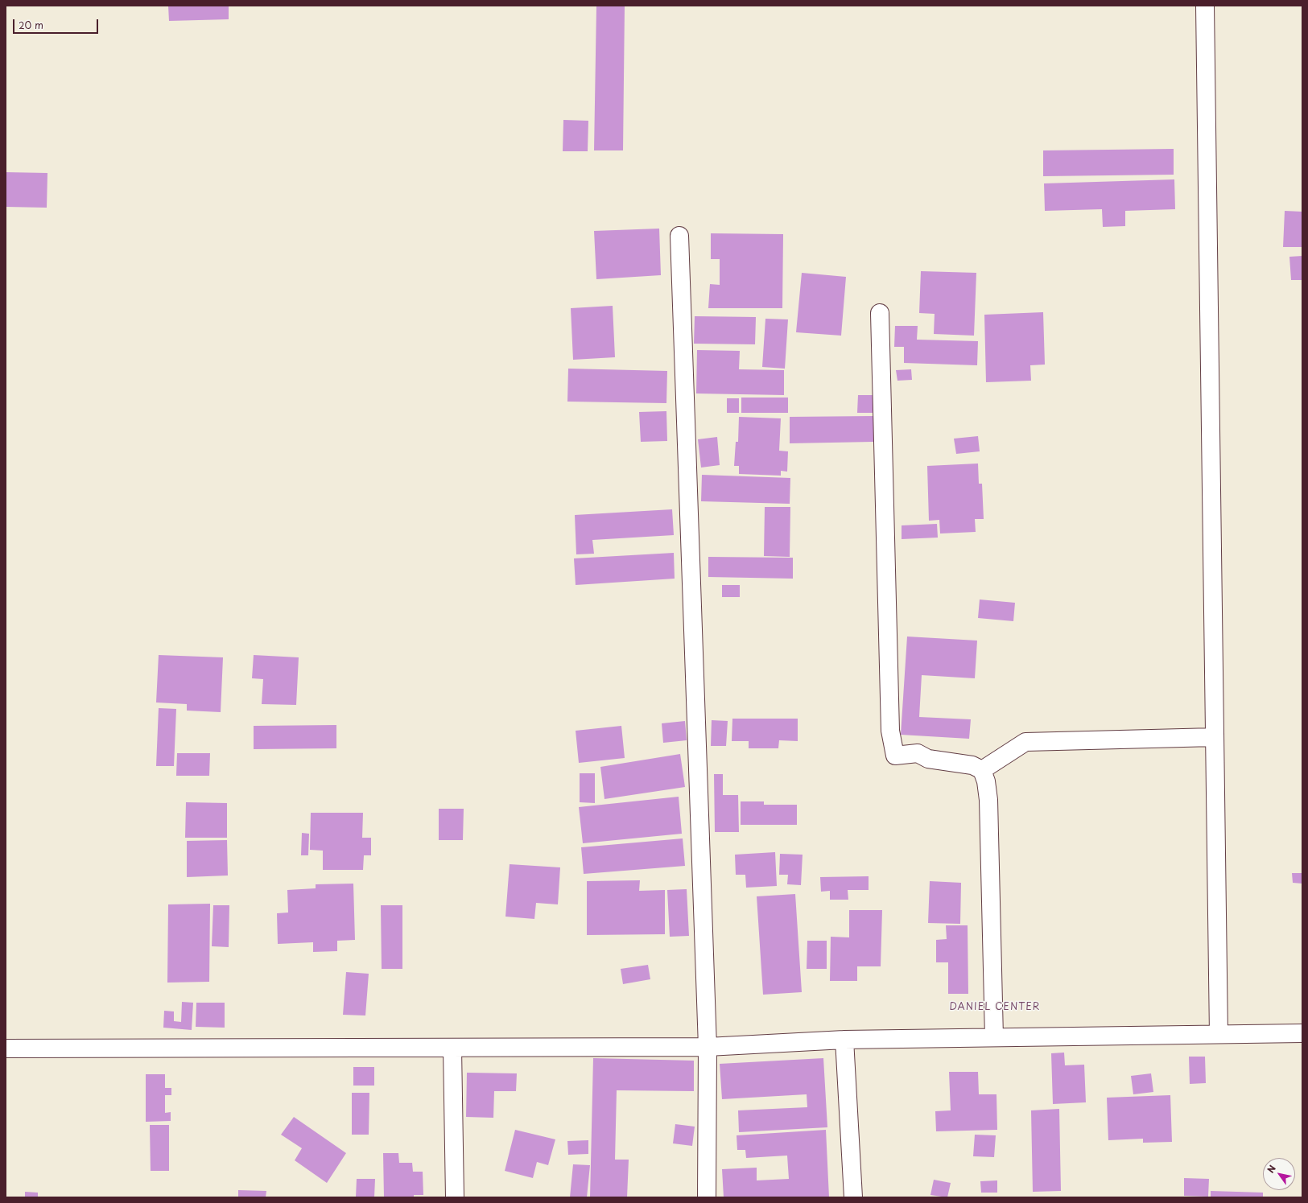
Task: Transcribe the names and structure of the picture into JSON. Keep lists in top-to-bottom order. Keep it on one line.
{"districts":["DANIEL CENTER"],"scale_bar":"20 m","north":"top left"}
